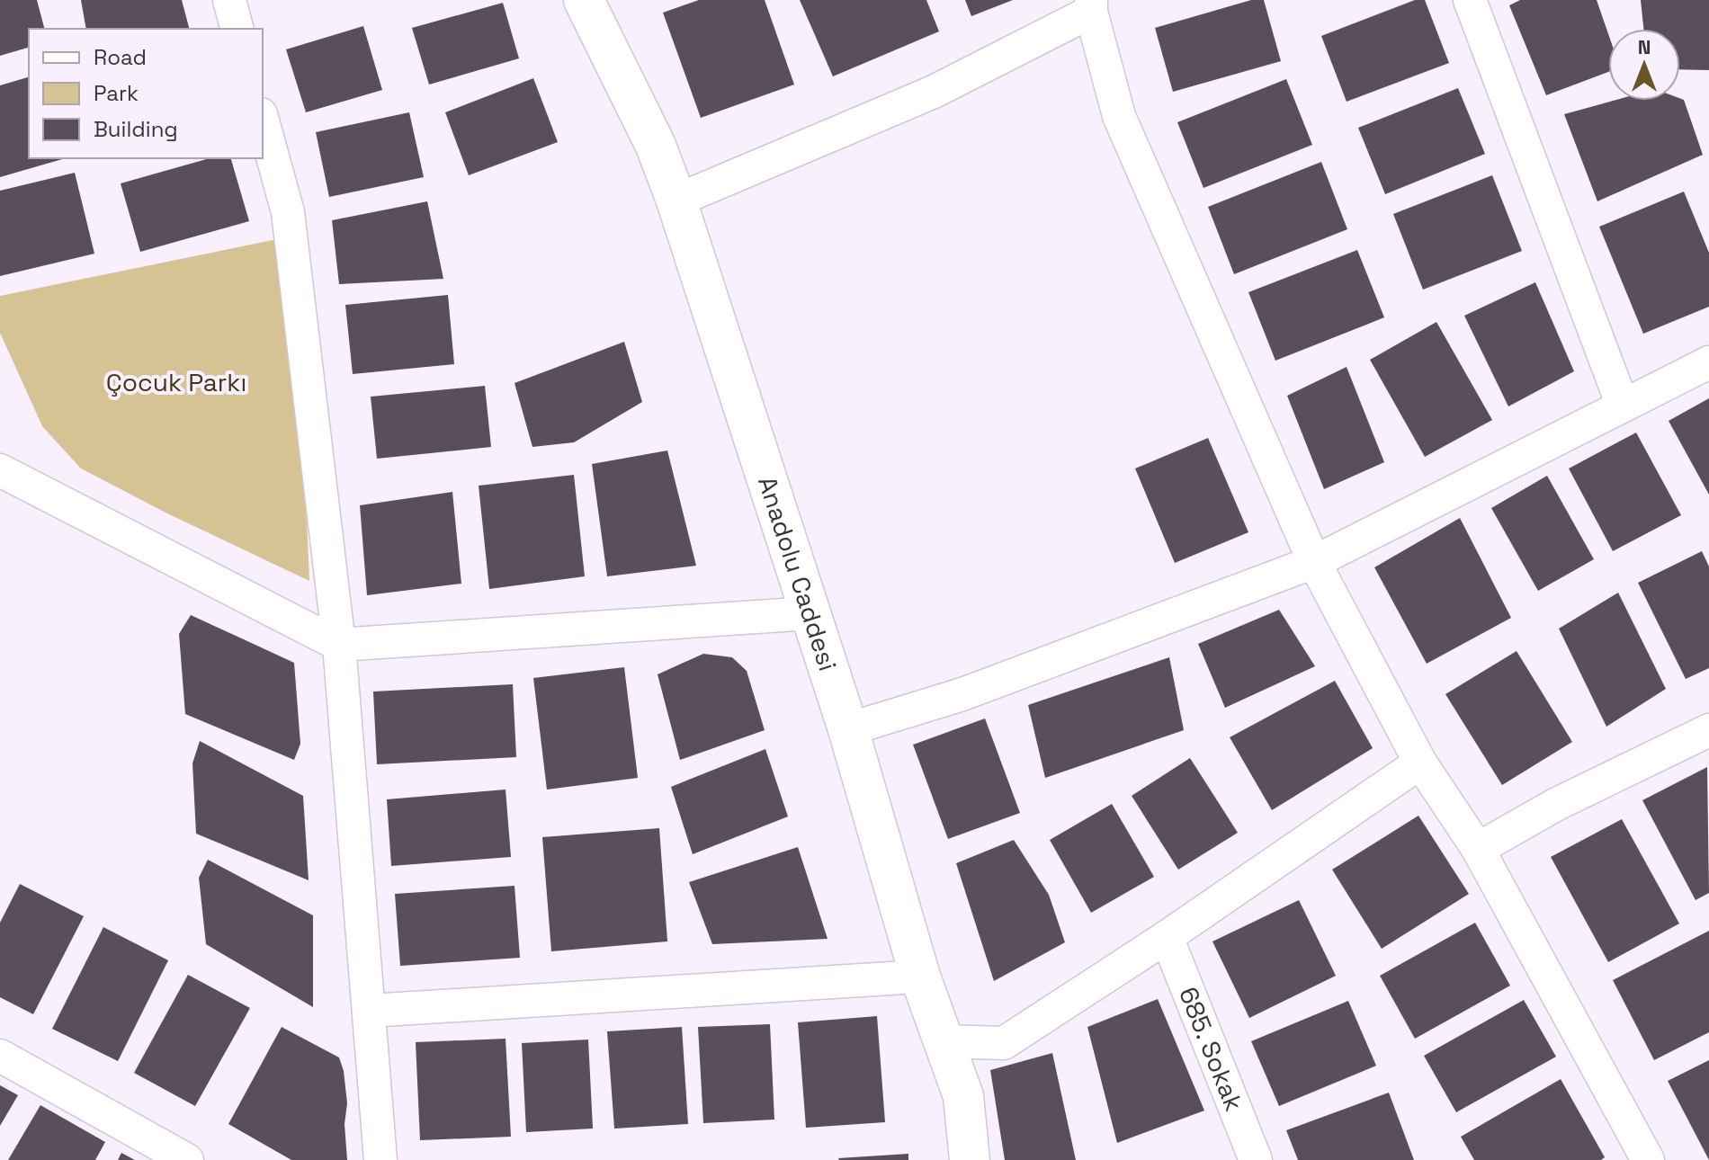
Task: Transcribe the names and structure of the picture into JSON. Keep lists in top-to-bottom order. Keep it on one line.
{"streets":{"street":["Anadolu Caddesi","685. Sokak"]},"parks":["Çocuk Parkı"],"legend":["Road","Park","Building"],"north":"top"}
